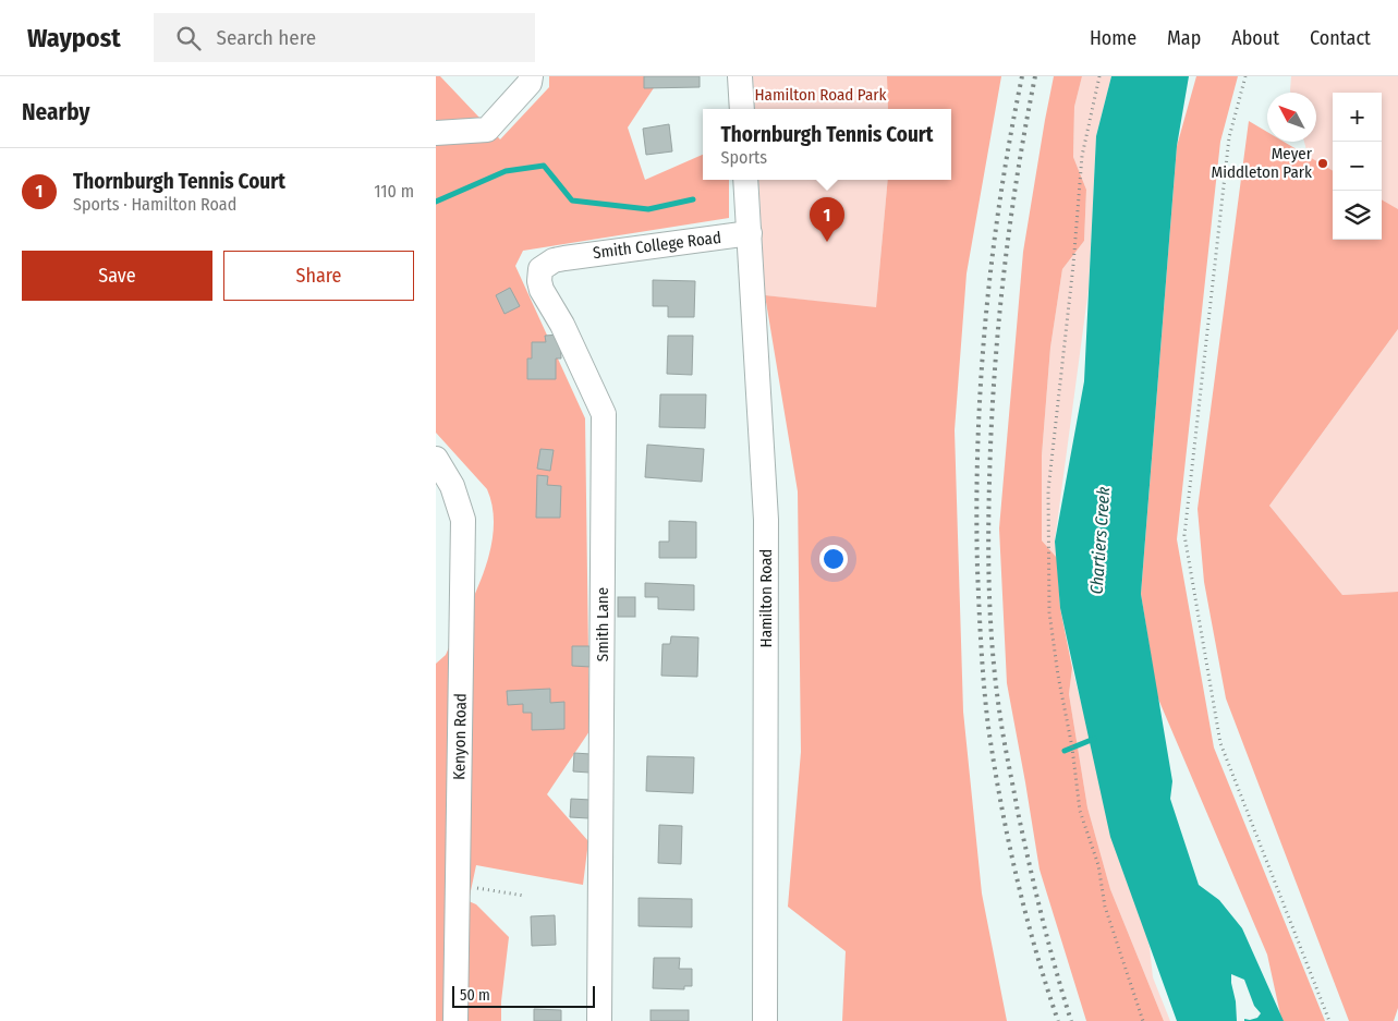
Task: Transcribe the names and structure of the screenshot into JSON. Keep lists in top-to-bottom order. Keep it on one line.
{"streets":{"street":["Smith College Road","Hamilton Road","Smith Lane","Kenyon Road"]},"crossings":[["Smith College Road","Hamilton Road"],["Smith College Road","Smith Lane"]],"water":["Chartiers Creek"],"parks":["Hamilton Road Park"],"places":["Meyer Middleton Park"],"scale_bar":"50 m","north":"top left","page":{"header":"Waypost","search":"Search here","nav":["Home","Map","About","Contact"],"heading":"Nearby","map_buttons":["+","−"],"popup":["Thornburgh Tennis Court","Sports"],"list":[{"mark":"1","name":"Thornburgh Tennis Court","note":"Sports · Hamilton Road","value":"110 m"}],"pins":"1","buttons":["Save","Share"],"scale":"50 m"}}
